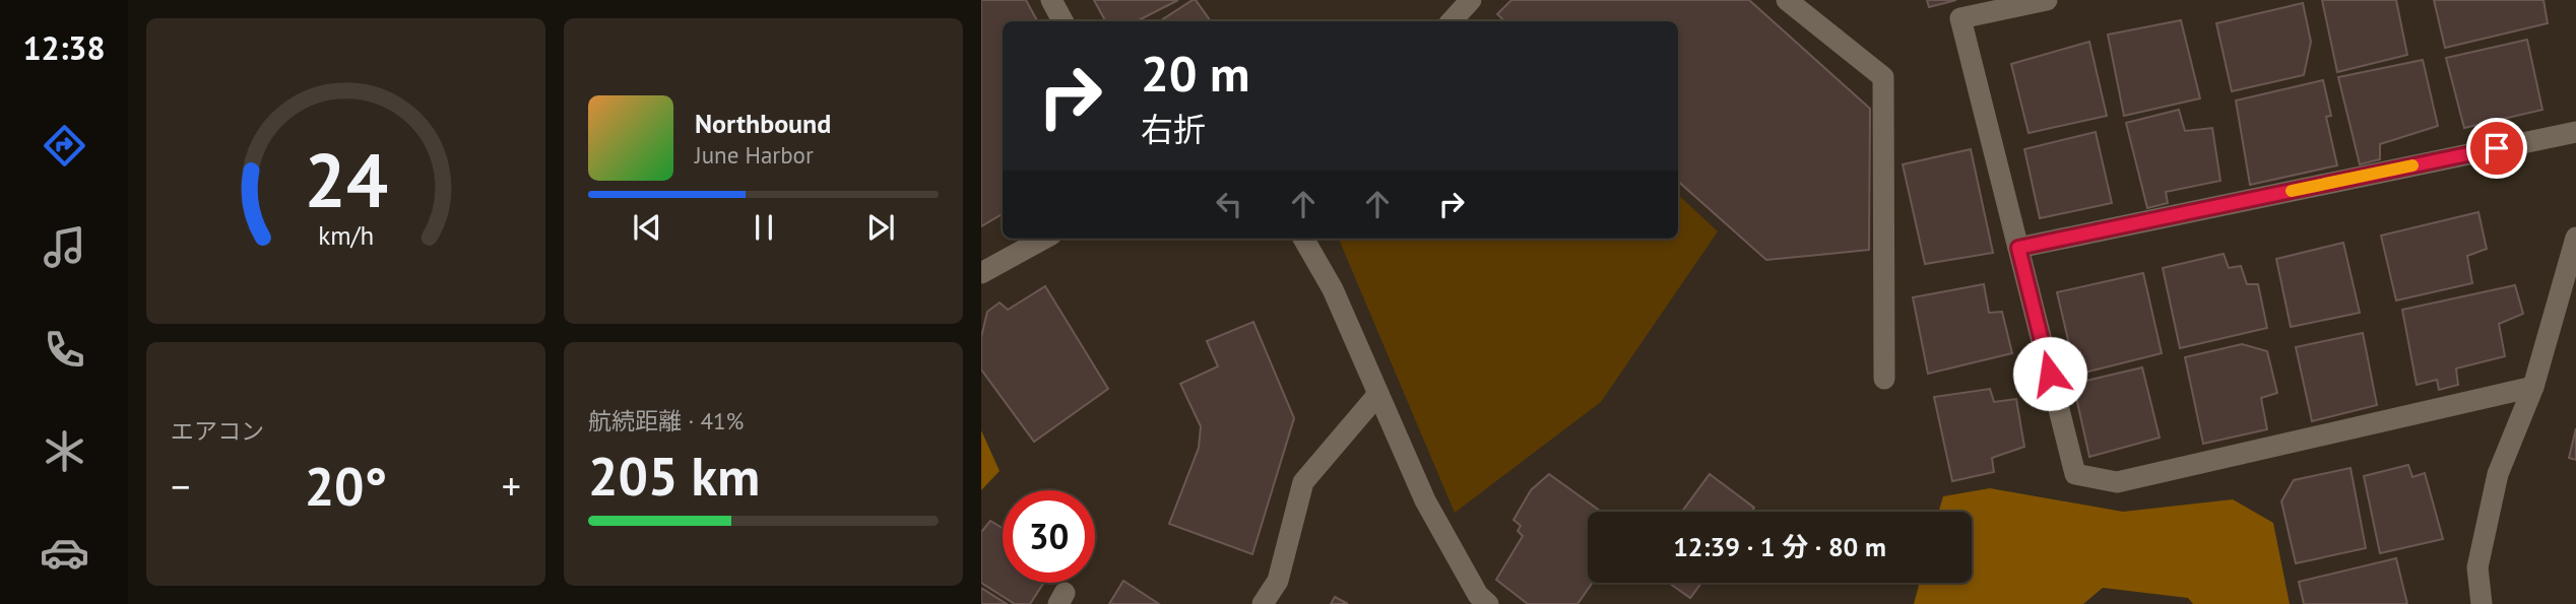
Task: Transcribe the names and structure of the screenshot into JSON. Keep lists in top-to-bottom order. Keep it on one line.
{"page":{"tabs":"12:38","turn":["20 m","右折"],"song":["Northbound","June Harbor"],"tile":["エアコン",["航続距離 · 41%","205 km"]],"heat":["−","20°","+"],"limit":"30","trip":"12:39 · 1 分 · 80 m","gauge":["24","km/h"]}}
